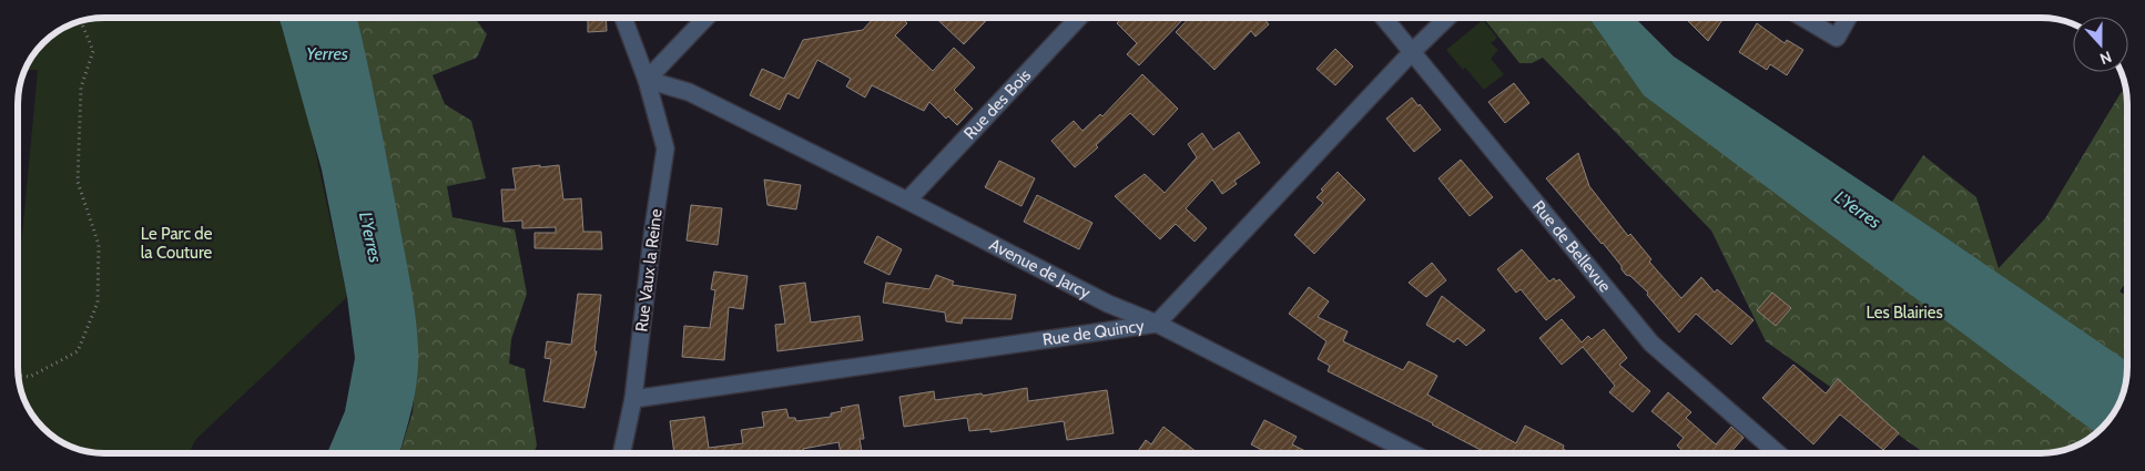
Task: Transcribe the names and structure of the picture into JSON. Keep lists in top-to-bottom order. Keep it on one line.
{"streets":{"street":["Rue des Bois","Rue de Bellevue","Avenue de Jarcy","Rue Vaux la Reine","Rue de Quincy"]},"crossings":[["Rue des Bois","Avenue de Jarcy"],["Rue de Bellevue","Rue de Quincy"],["Avenue de Jarcy","Rue Vaux la Reine"],["Avenue de Jarcy","Rue de Quincy"],["Rue Vaux la Reine","Rue de Quincy"]],"water":["Yerres","L'Yerres"],"parks":["Le Parc de la Couture","Les Blairies"],"north":"bottom"}
